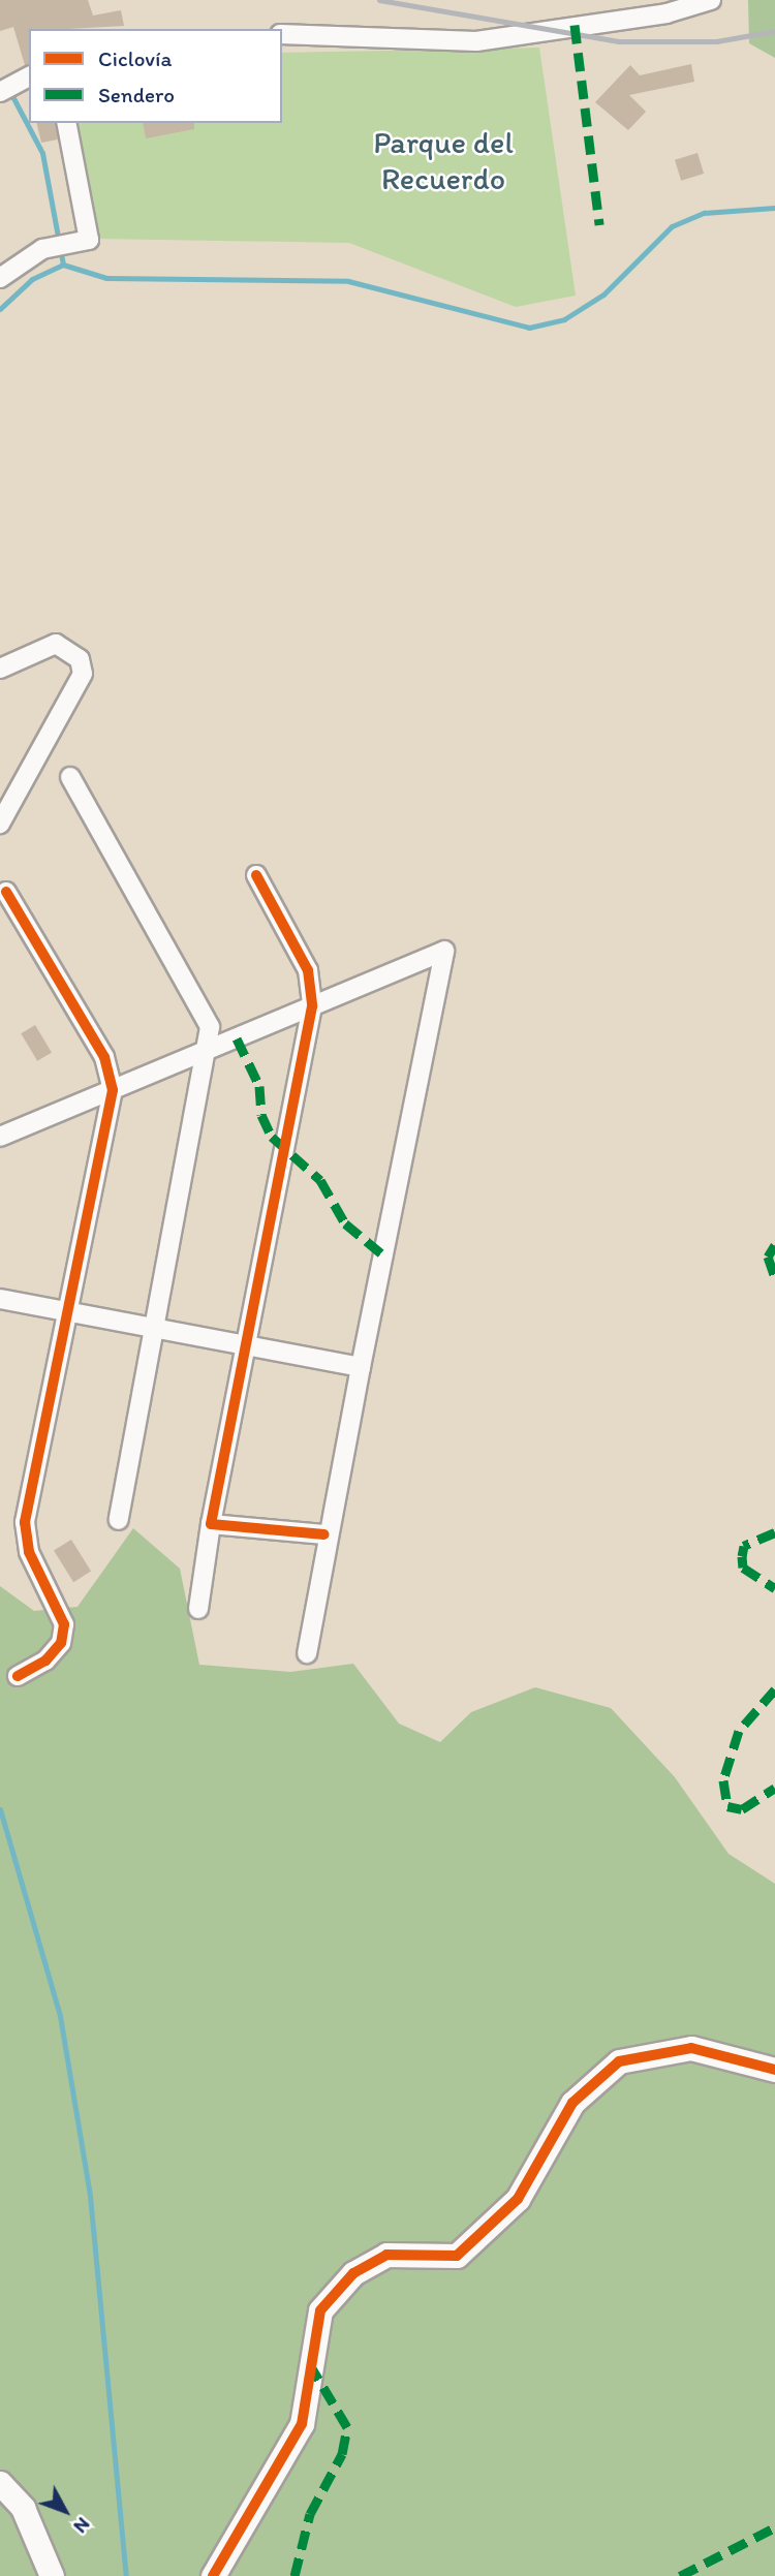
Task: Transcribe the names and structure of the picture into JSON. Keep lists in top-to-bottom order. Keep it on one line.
{"parks":["Parque del Recuerdo"],"legend":["Ciclovía","Sendero"],"north":"bottom right"}
